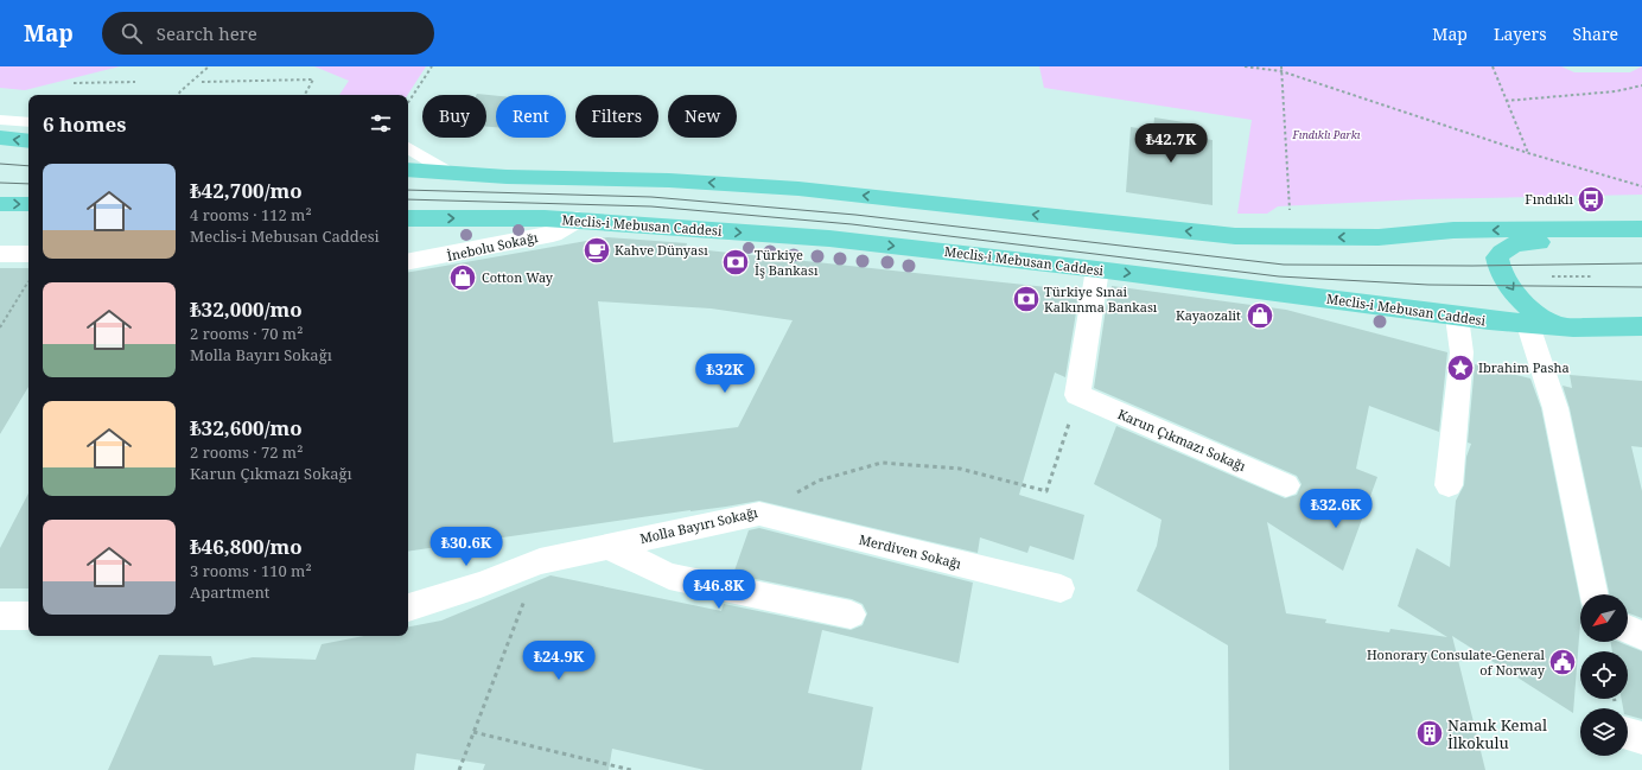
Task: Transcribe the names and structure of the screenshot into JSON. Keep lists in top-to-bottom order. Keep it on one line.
{"streets":{"main road":["Meclis-i Mebusan Caddesi"],"street":["İnebolu Sokağı","Karun Çıkmazı Sokağı","Molla Bayırı Sokağı","Merdiven Sokağı"]},"crossings":[["Meclis-i Mebusan Caddesi","İnebolu Sokağı"],["Karun Çıkmazı Sokağı","Molla Bayırı Sokağı"],["Molla Bayırı Sokağı","Merdiven Sokağı"]],"parks":["Fındıklı Parkı"],"places":{"bus stop":["Fındıklı"],"cafe":["Kahve Dünyası"],"bank":["Türkiye İş Bankası","Türkiye Sınai Kalkınma Bankası"],"shop":["Cotton Way","Kayaozalit"],"place":["Ibrahim Pasha"],"public building":["Honorary Consulate-General of Norway"],"building":["Namık Kemal İlkokulu"]},"north":"bottom left","page":{"header":"Map","search":"Search here","nav":["Map","Layers","Share"],"chip":["Buy","Rent","Filters","New"],"heading":"6 homes","price":["₺42.7K","₺32K","₺32.6K","₺30.6K","₺46.8K","₺24.9K"],"list":[{"name":"₺42,700/mo","note":"4 rooms · 112 m² · Meclis-i Mebusan Caddesi"},{"name":"₺32,000/mo","note":"2 rooms · 70 m² · Molla Bayırı Sokağı"},{"name":"₺32,600/mo","note":"2 rooms · 72 m² · Karun Çıkmazı Sokağı"},{"name":"₺46,800/mo","note":"3 rooms · 110 m² · Apartment"}]}}
